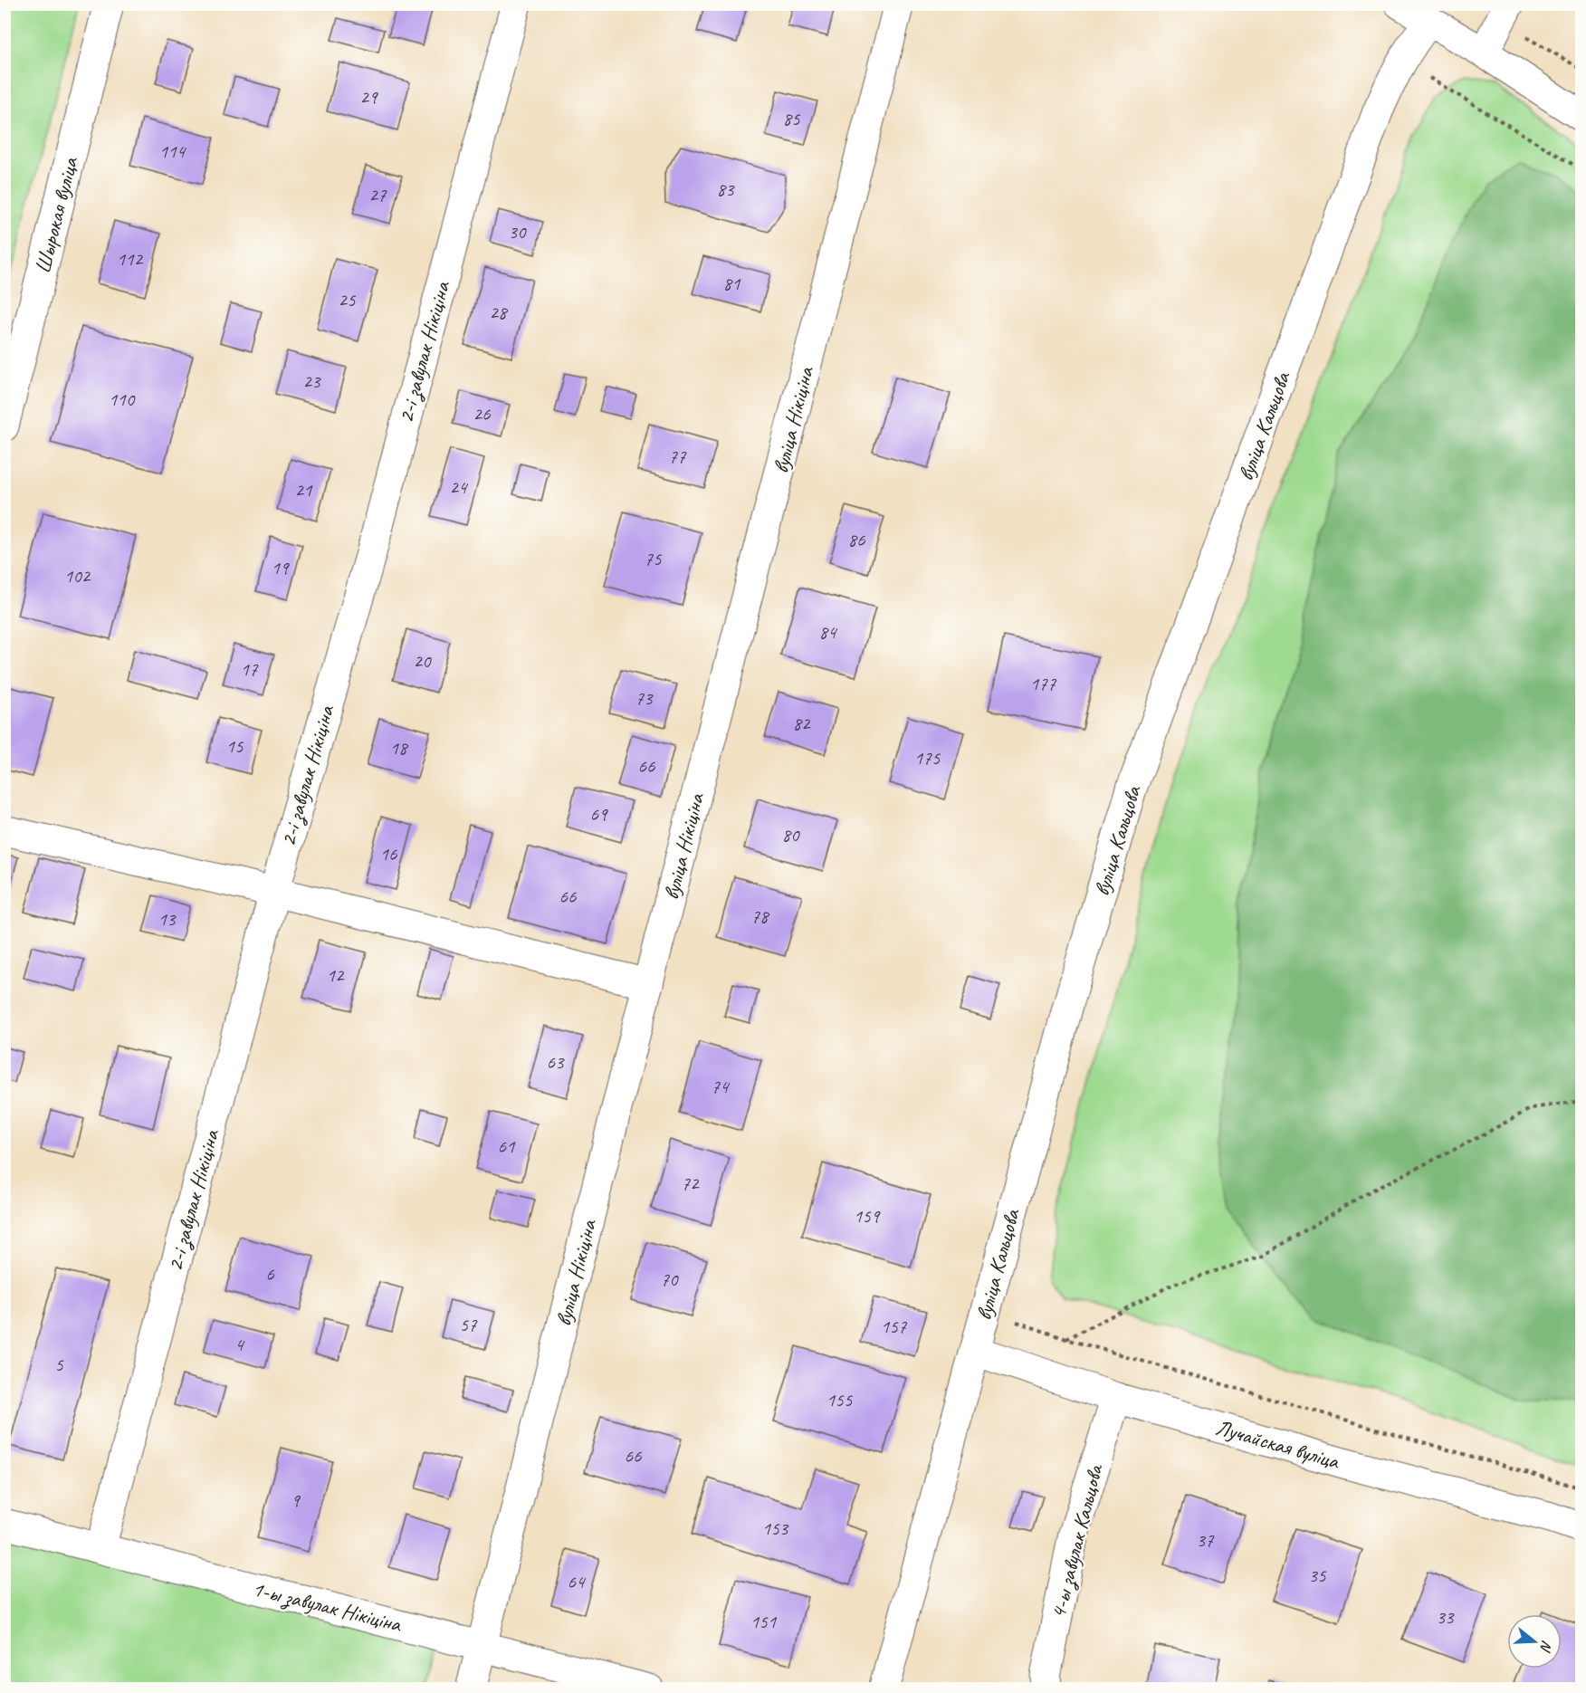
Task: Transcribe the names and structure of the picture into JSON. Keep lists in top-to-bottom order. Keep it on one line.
{"streets":{"street":["Шырокая вуліца","2-і завулак Нікіціна","вуліца Нікіціна","вуліца Кальцова","Лучайская вуліца","4-ы завулак Кальцова","1-ы завулак Нікіціна"]},"crossings":[["2-і завулак Нікіціна","1-ы завулак Нікіціна"],["вуліца Нікіціна","1-ы завулак Нікіціна"],["вуліца Кальцова","Лучайская вуліца"],["Лучайская вуліца","4-ы завулак Кальцова"]],"house_numbers":["29","85","114","83","27","30","112","81","25","28","23","110","26","77","24","21","86","75","19","102","84","20","17","177","73","82","15","18","175","66","69","80","16","66","78","13","12","63","74","61","72","159","6","70","57","157","4","5","155","66","9","153","37","35","64","33","151"],"north":"right"}
